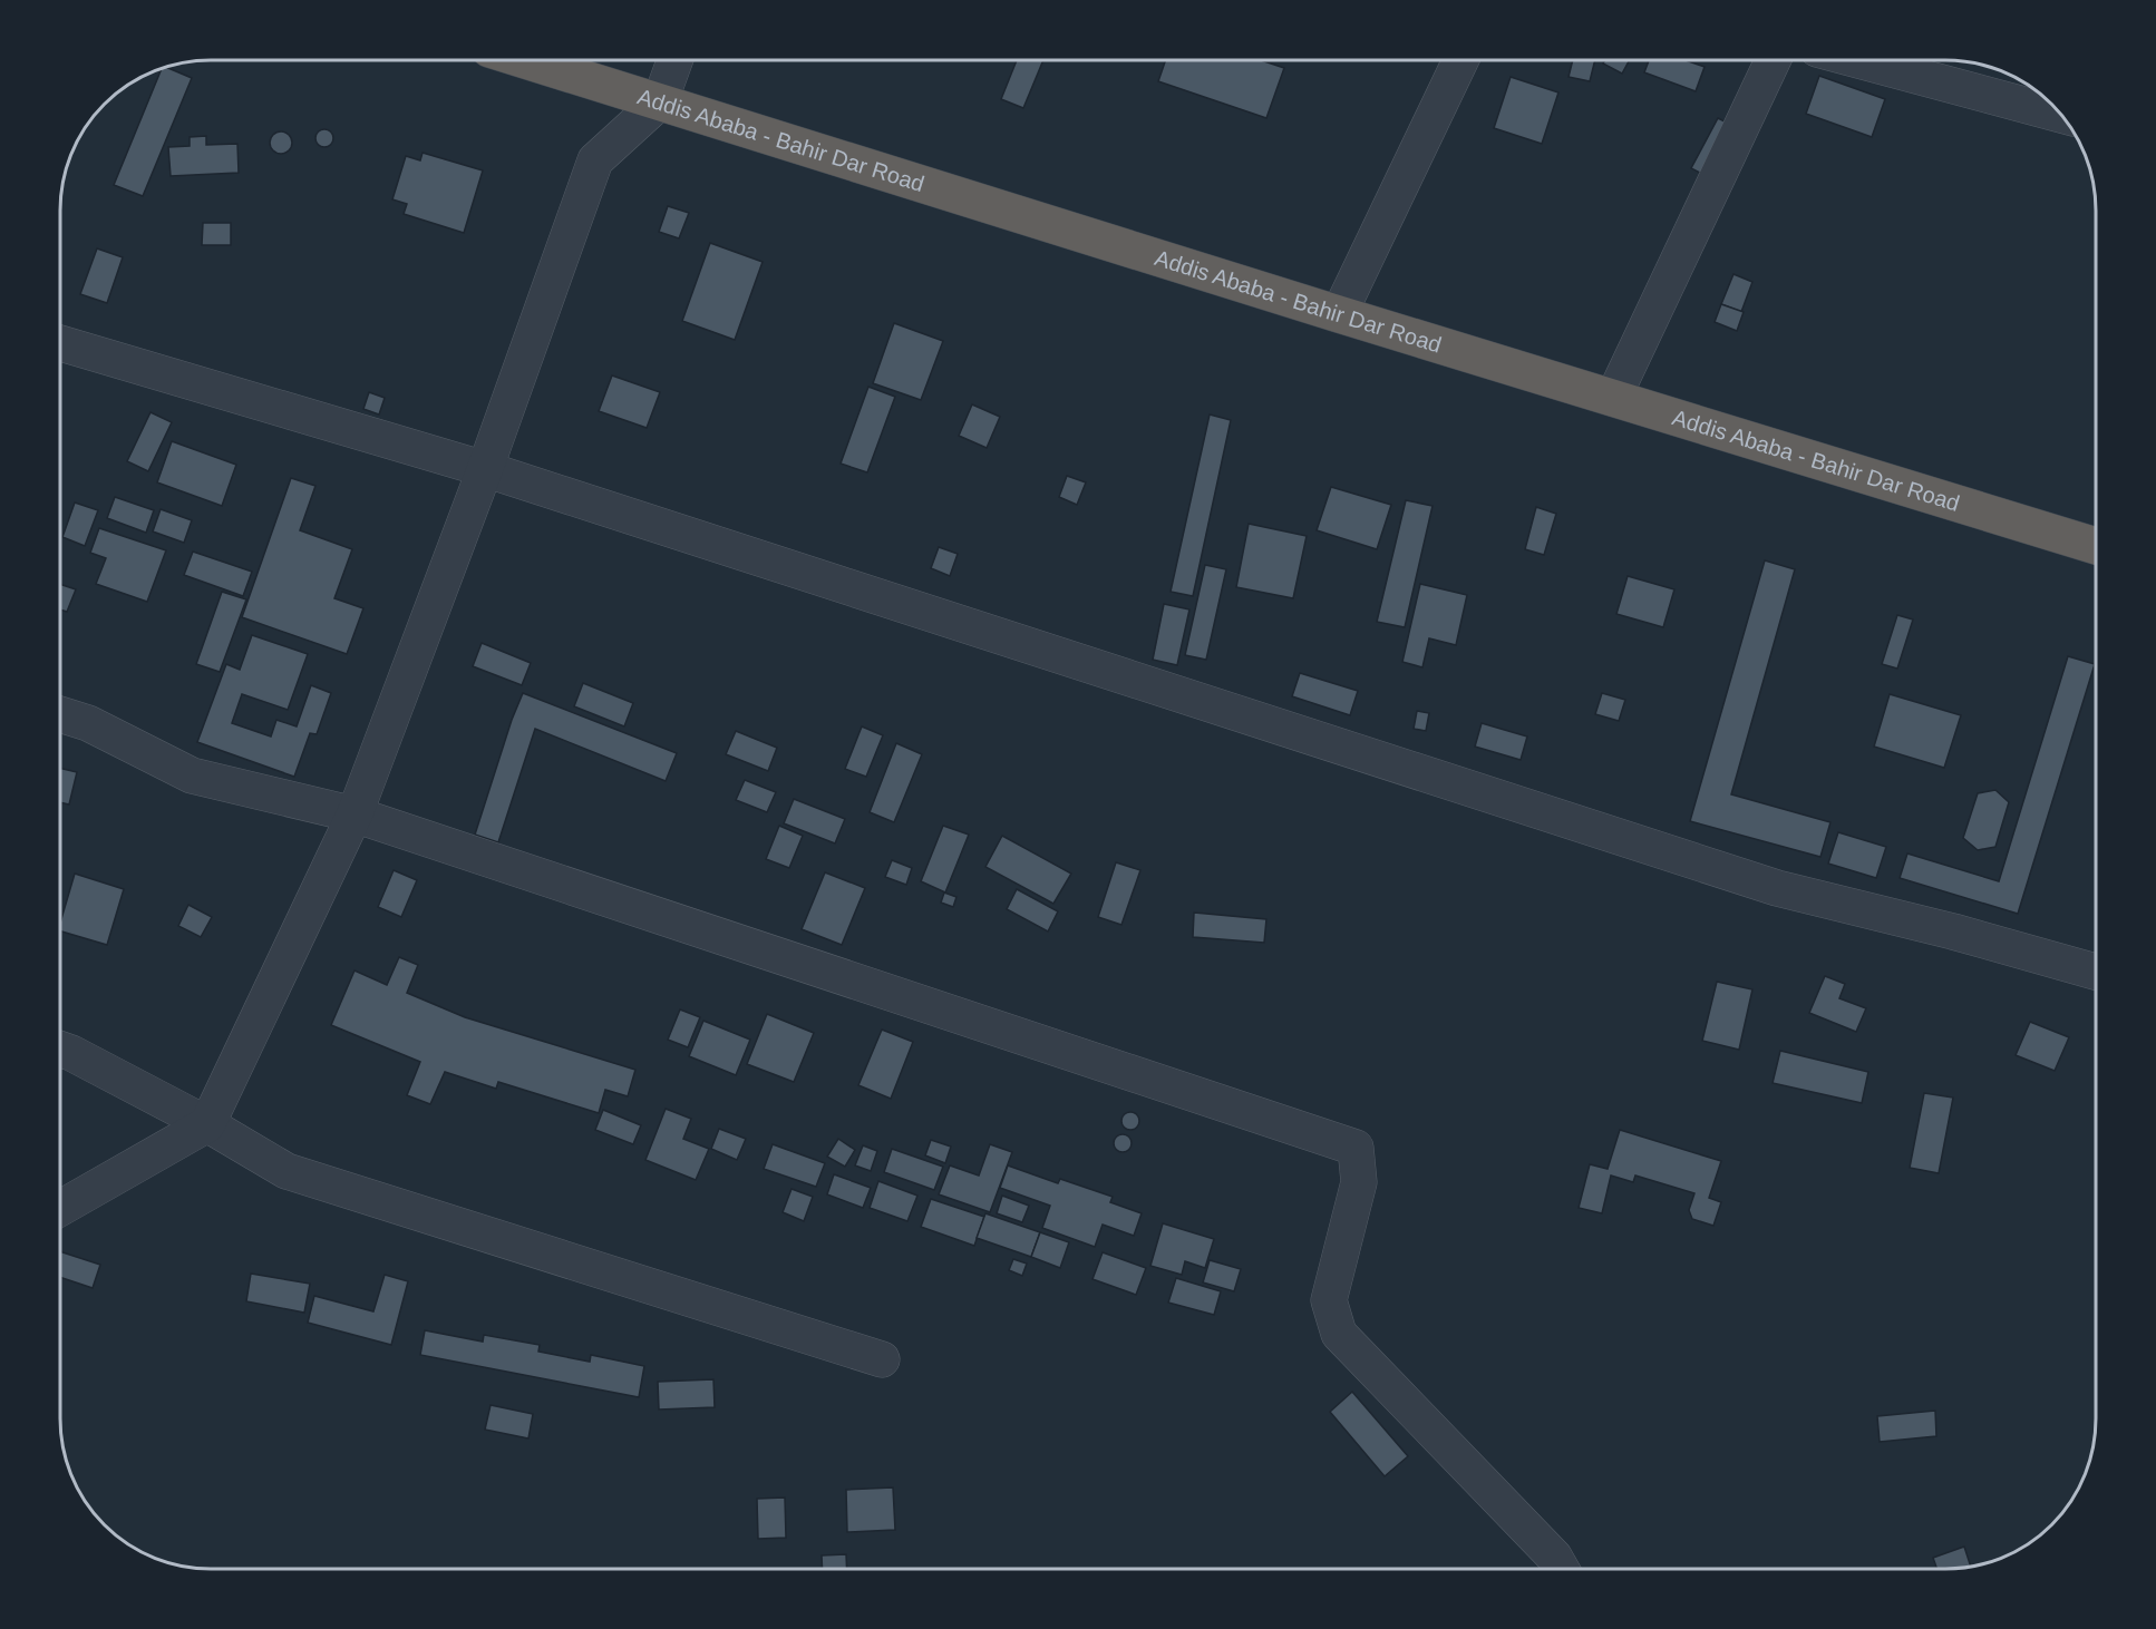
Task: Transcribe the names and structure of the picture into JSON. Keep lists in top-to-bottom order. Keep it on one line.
{"streets":{"highway":["Addis Ababa - Bahir Dar Road"]}}
